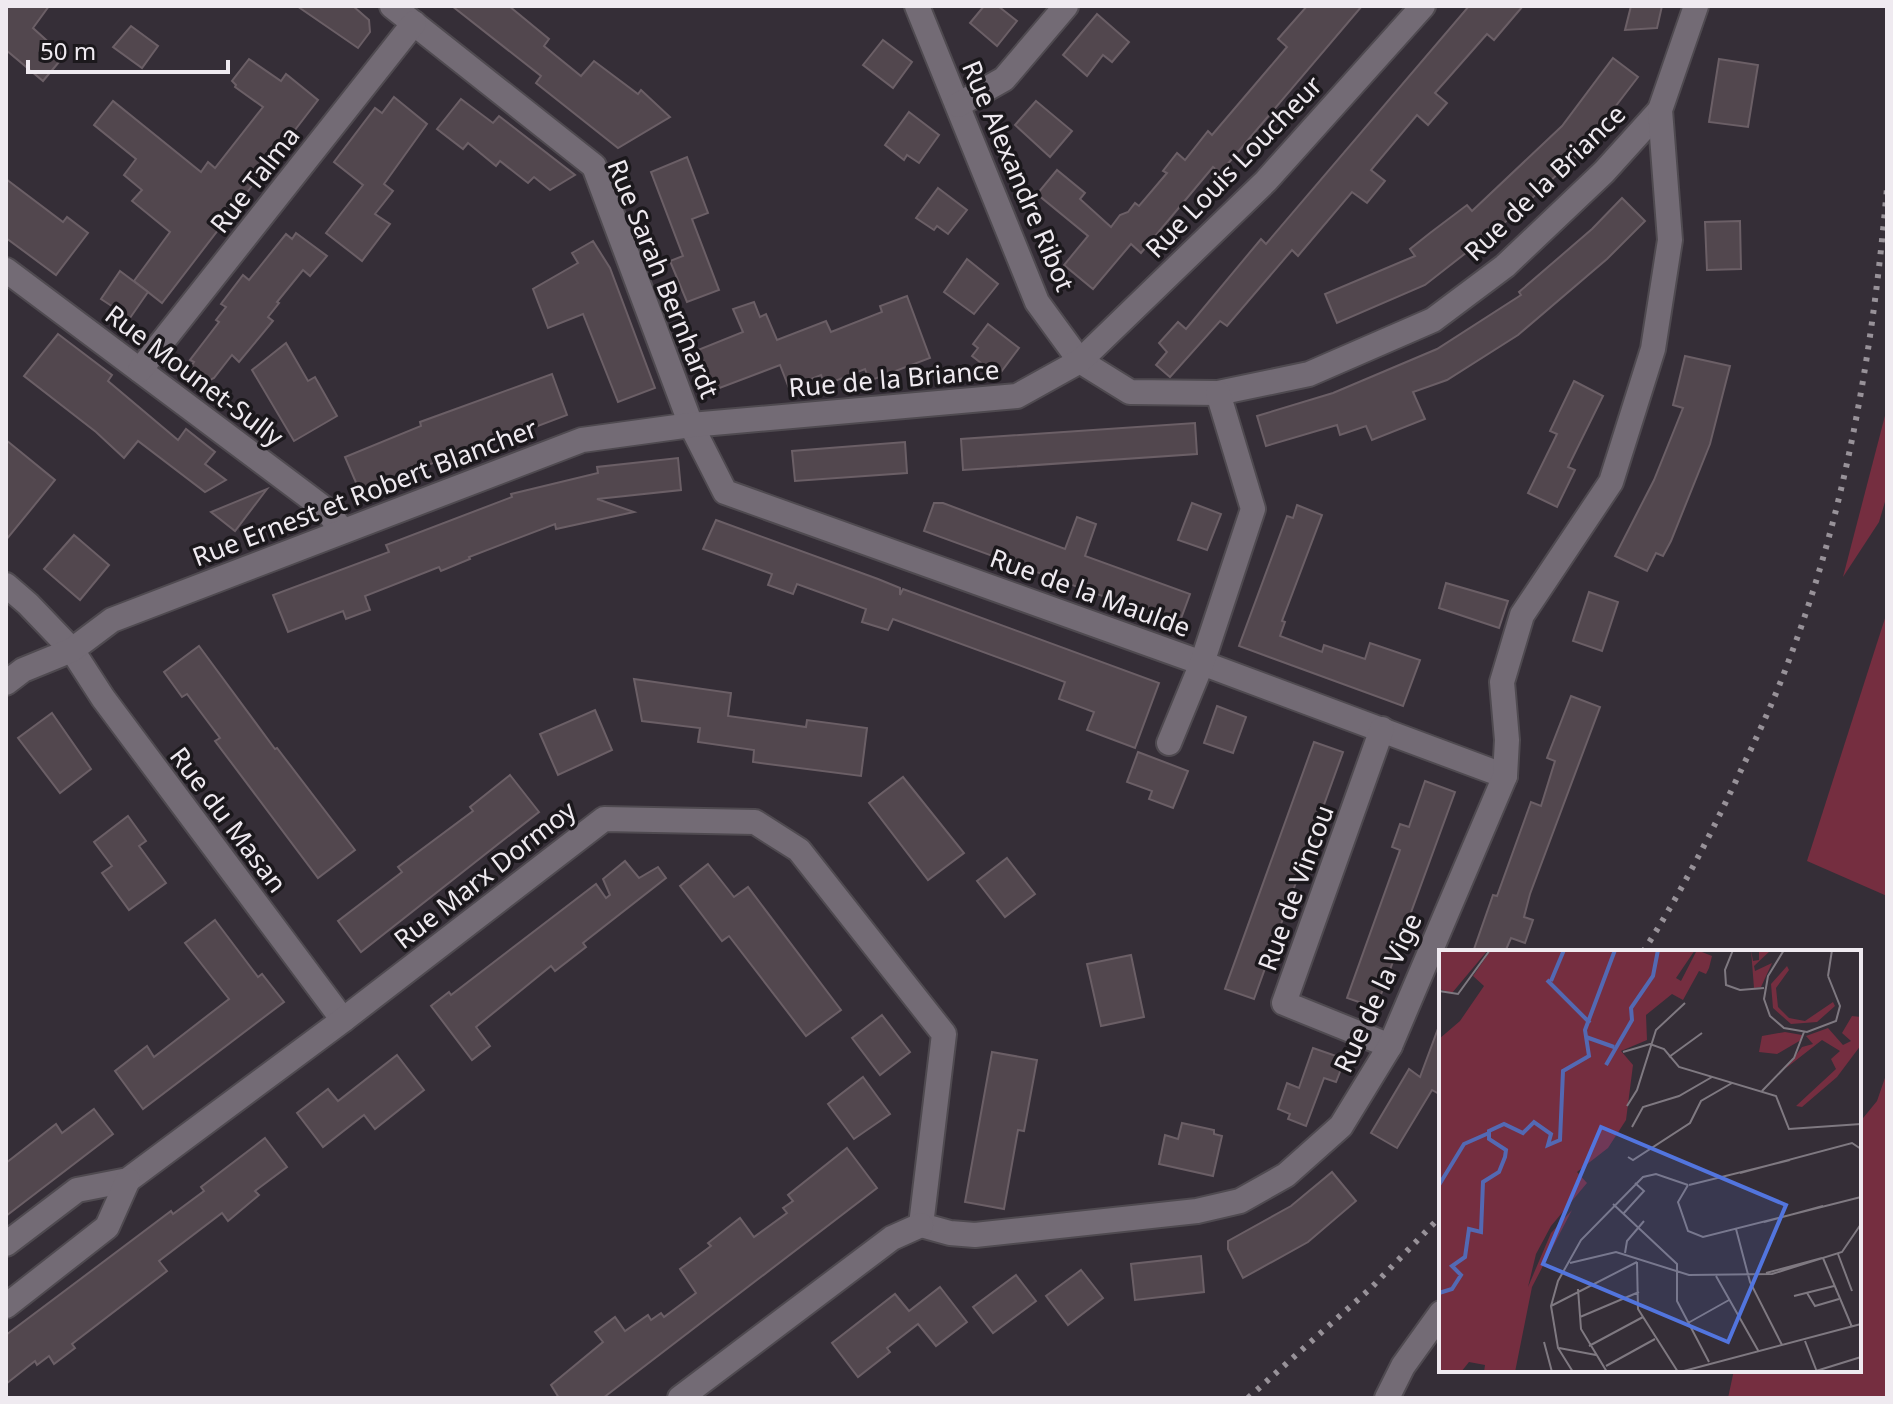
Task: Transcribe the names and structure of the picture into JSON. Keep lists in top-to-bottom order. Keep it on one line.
{"streets":{"street":["Rue Louis Loucheur","Rue Alexandre Ribot","Rue Talma","Rue de la Briance","Rue Sarah Bernhardt","Rue Mounet-Sully","Rue Ernest et Robert Blancher","Rue de la Maulde","Rue du Masan","Rue Marx Dormoy","Rue de Vincou","Rue de la Vige"]},"crossings":[["Rue Louis Loucheur","Rue Alexandre Ribot"],["Rue Louis Loucheur","Rue de la Briance"],["Rue Alexandre Ribot","Rue de la Briance"],["Rue Talma","Rue Sarah Bernhardt"],["Rue Talma","Rue Mounet-Sully"],["Rue de la Briance","Rue Sarah Bernhardt"],["Rue de la Briance","Rue Ernest et Robert Blancher"],["Rue de la Briance","Rue de la Maulde"],["Rue Sarah Bernhardt","Rue Ernest et Robert Blancher"],["Rue Sarah Bernhardt","Rue de la Maulde"],["Rue Mounet-Sully","Rue Ernest et Robert Blancher"],["Rue Ernest et Robert Blancher","Rue de la Maulde"],["Rue Ernest et Robert Blancher","Rue du Masan"],["Rue de la Maulde","Rue de Vincou"],["Rue de la Maulde","Rue de la Vige"],["Rue du Masan","Rue Marx Dormoy"],["Rue Marx Dormoy","Rue de la Vige"],["Rue de Vincou","Rue de la Vige"]],"scale_bar":"50 m"}
